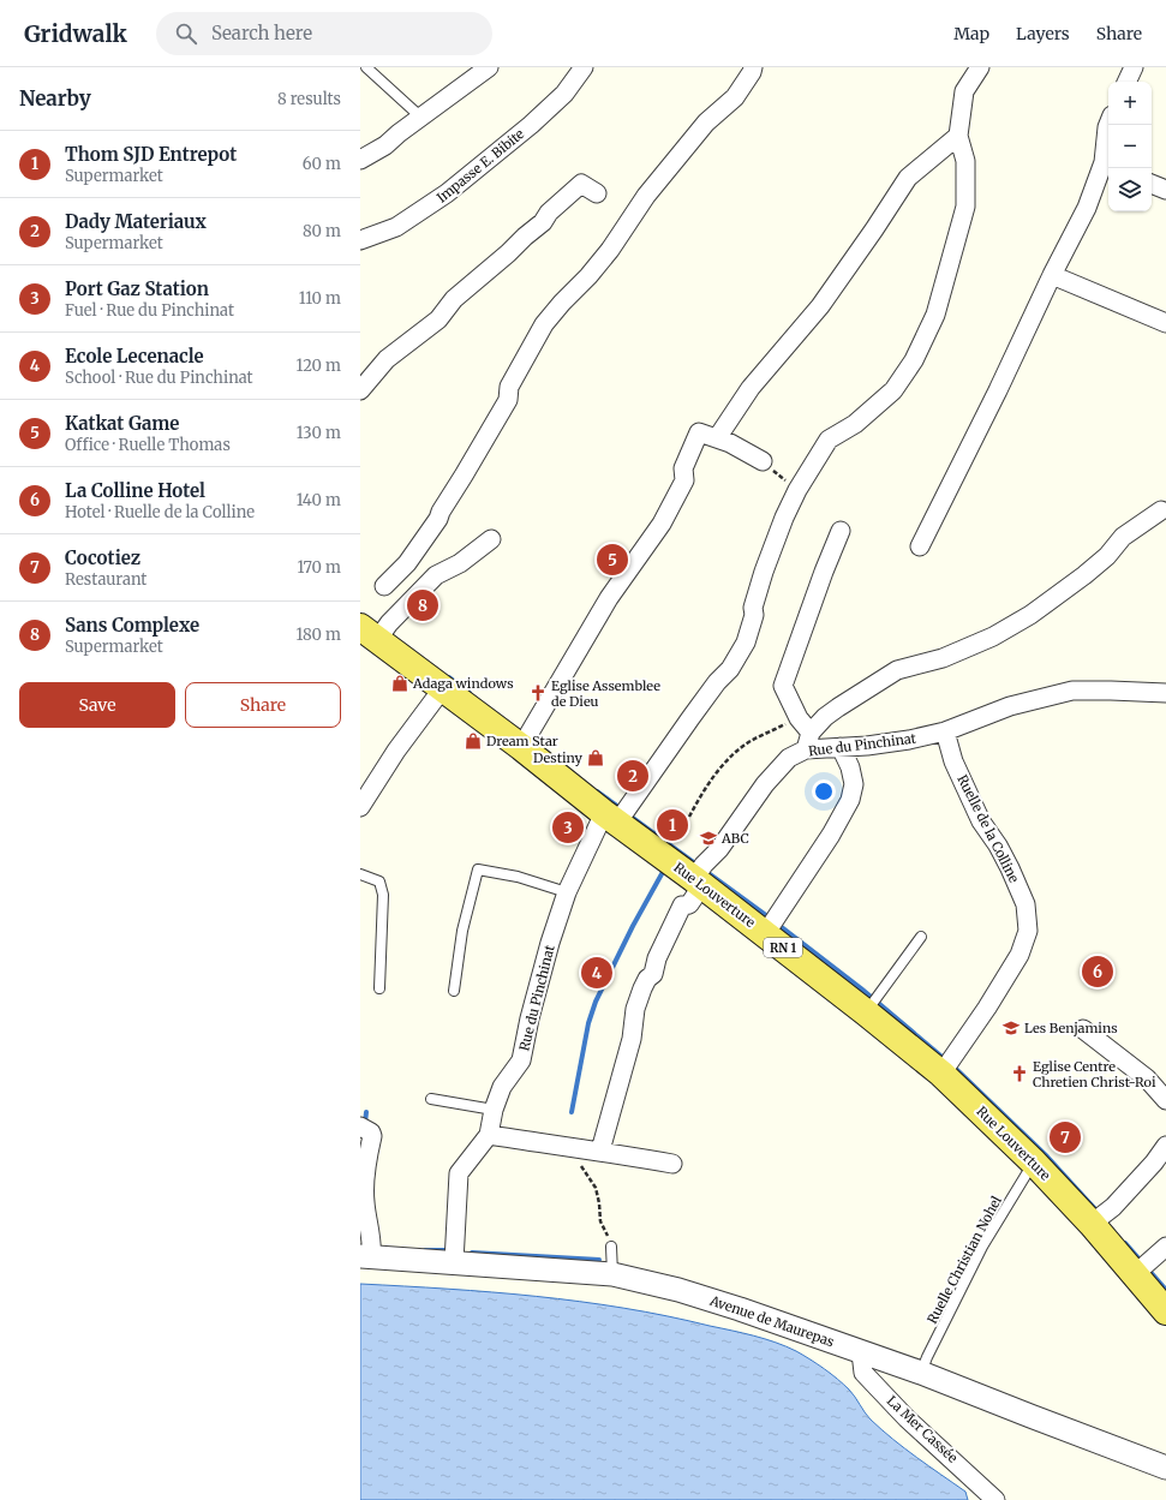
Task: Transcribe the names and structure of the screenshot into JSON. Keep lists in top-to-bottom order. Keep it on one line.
{"streets":{"main road":["Rue Louverture","RN 1"],"street":["Impasse E. Bibite","Rue du Pinchinat","Ruelle de la Colline","Avenue de Maurepas","La Mer Cassée"],"lane":["Ruelle Christian Nohel"]},"crossings":[["Rue du Pinchinat","Ruelle de la Colline"],["Rue du Pinchinat","Rue Louverture"],["Rue du Pinchinat","Avenue de Maurepas"],["Ruelle de la Colline","Rue Louverture"],["Rue Louverture","Ruelle Christian Nohel"],["Ruelle Christian Nohel","Avenue de Maurepas"],["Avenue de Maurepas","La Mer Cassée"]],"places":{"shop":["Adaga windows","Dream Star","Destiny"],"church":["Eglise Assemblee de Dieu","Eglise Centre Chretien Christ-Roi"],"school or university":["ABC","Les Benjamins"]},"page":{"header":"Gridwalk","search":"Search here","nav":["Map","Layers","Share"],"heading":["Nearby","8 results"],"map_buttons":["+","−"],"list":[{"mark":"1","name":"Thom SJD Entrepot","note":"Supermarket","value":"60 m"},{"mark":"2","name":"Dady Materiaux","note":"Supermarket","value":"80 m"},{"mark":"3","name":"Port Gaz Station","note":"Fuel · Rue du Pinchinat","value":"110 m"},{"mark":"4","name":"Ecole Lecenacle","note":"School · Rue du Pinchinat","value":"120 m"},{"mark":"5","name":"Katkat Game","note":"Office · Ruelle Thomas","value":"130 m"},{"mark":"6","name":"La Colline Hotel","note":"Hotel · Ruelle de la Colline","value":"140 m"},{"mark":"7","name":"Cocotiez","note":"Restaurant","value":"170 m"},{"mark":"8","name":"Sans Complexe","note":"Supermarket","value":"180 m"}],"pins":["5","8","2","1","3","6","4","7"],"buttons":["Save","Share"]}}
